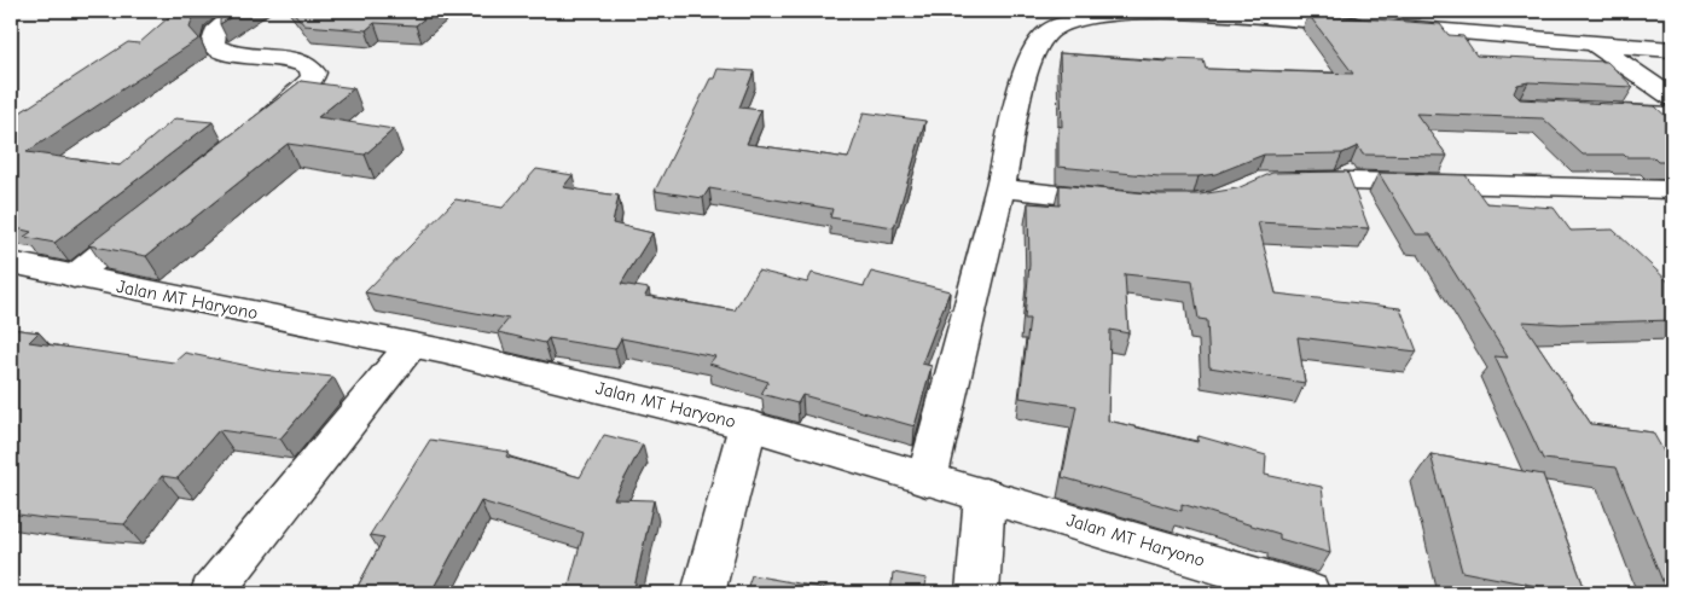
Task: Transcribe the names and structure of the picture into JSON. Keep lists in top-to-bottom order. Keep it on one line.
{"streets":{"street":["Jalan MT Haryono"]}}
